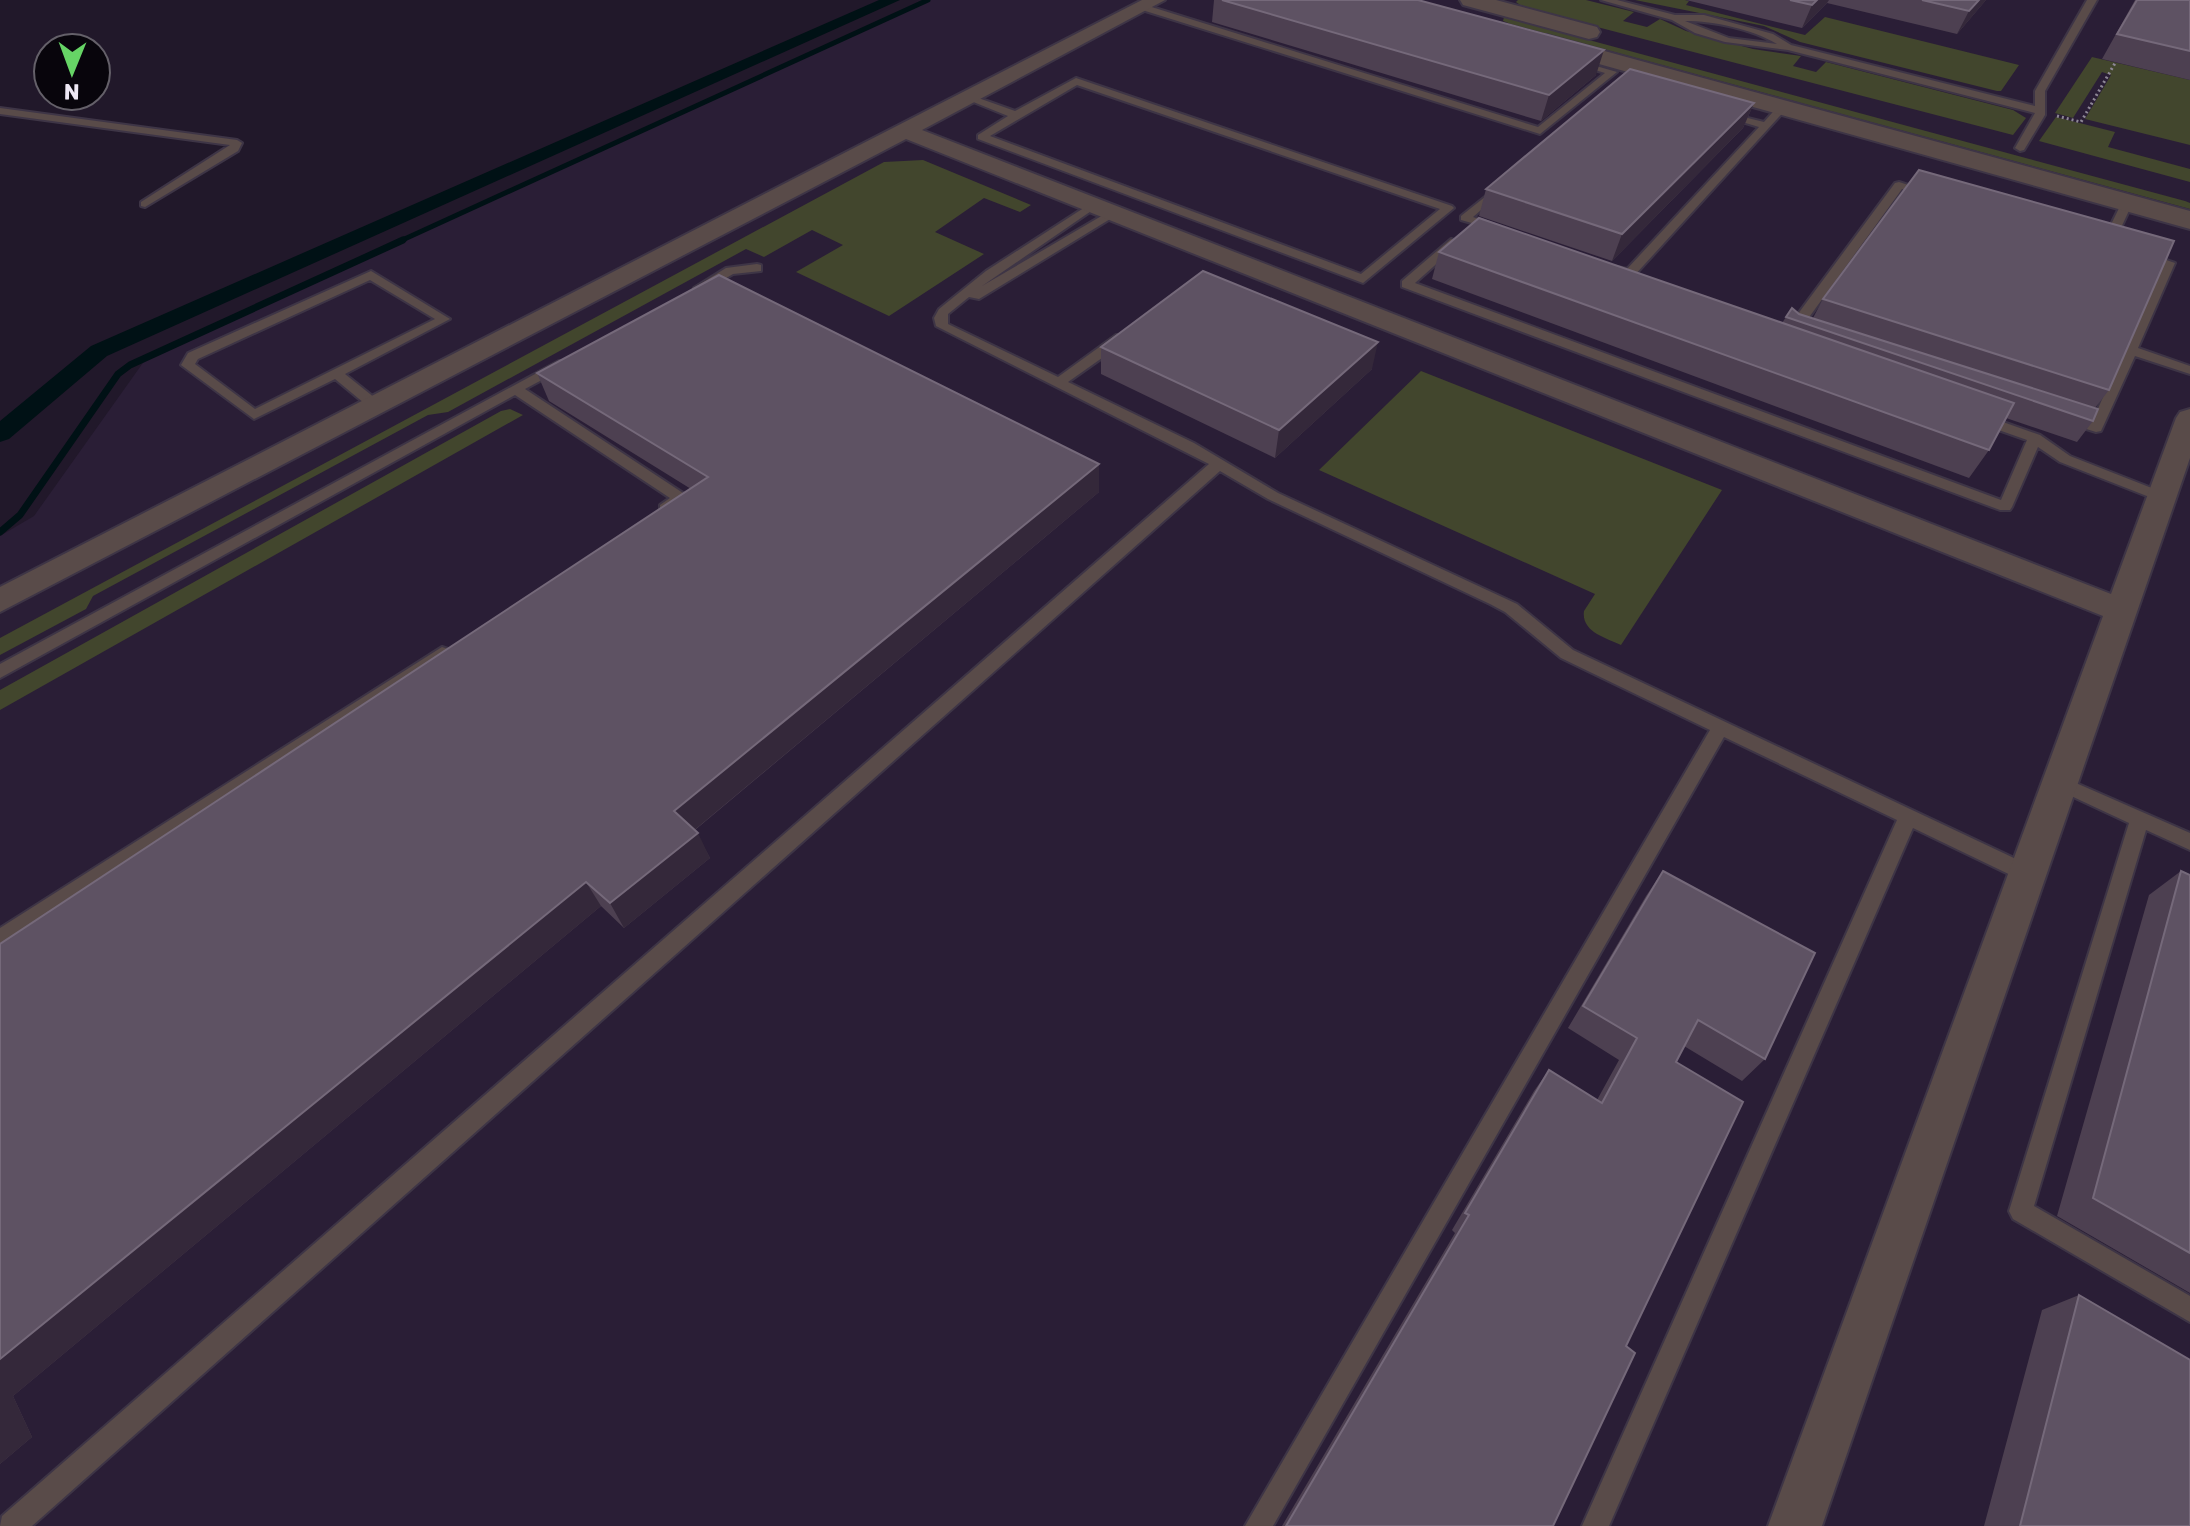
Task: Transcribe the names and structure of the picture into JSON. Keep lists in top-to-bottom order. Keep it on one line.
{"north":"bottom"}
